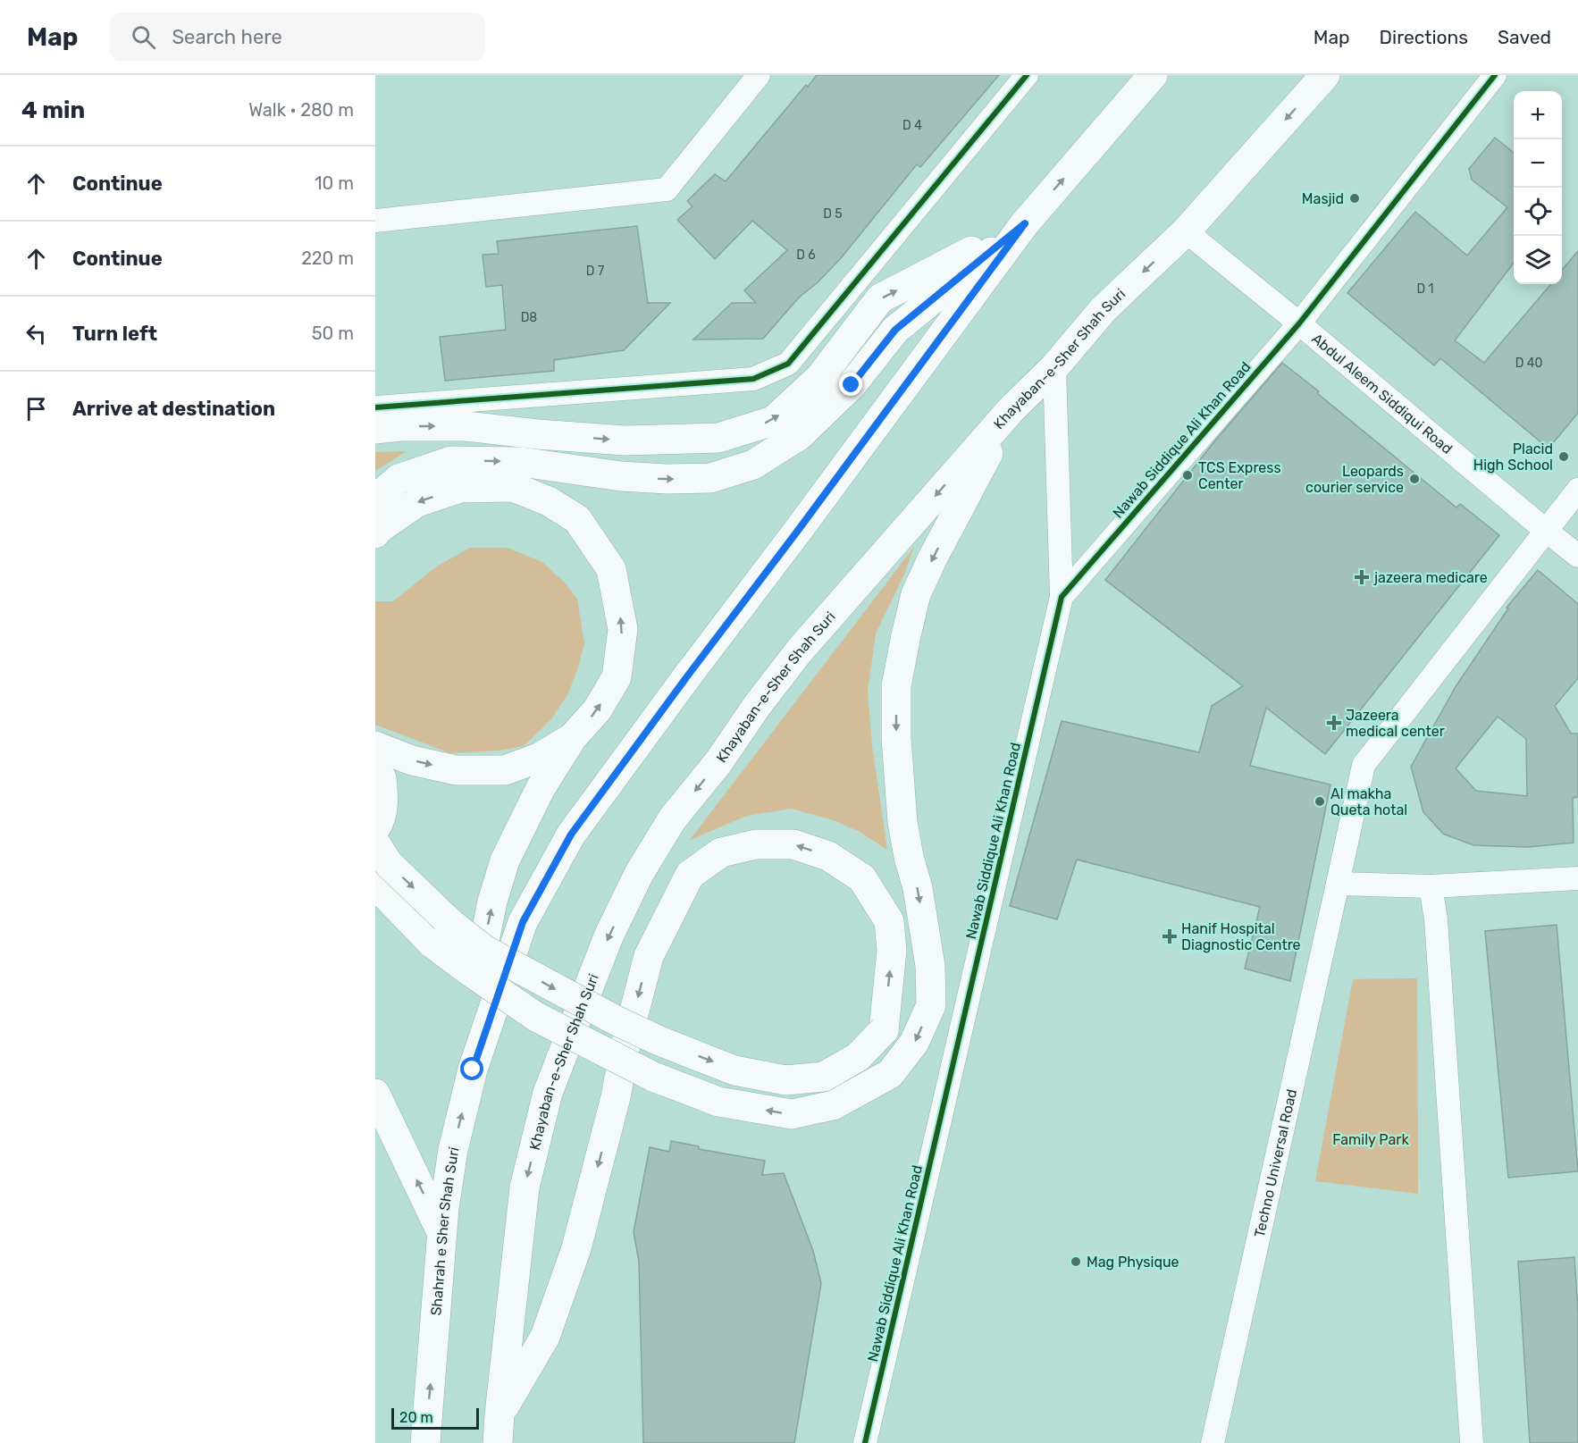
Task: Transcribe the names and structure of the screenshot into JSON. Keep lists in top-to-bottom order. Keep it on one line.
{"streets":{"main road":["Khayaban-e-Sher Shah Suri","Shahrah e Sher Shah Suri"],"street":["Abdul Aleem Siddiqui Road","Nawab Siddique Ali Khan Road","Techno Universal Road"]},"crossings":[["Khayaban-e-Sher Shah Suri","Abdul Aleem Siddiqui Road"],["Abdul Aleem Siddiqui Road","Nawab Siddique Ali Khan Road"],["Abdul Aleem Siddiqui Road","Techno Universal Road"]],"one_way":["Shahrah e Sher Shah Suri"],"parks":["Family Park"],"places":{"other":["Masjid","Placid High School","TCS Express Center","Leopards courier service","Al makha Queta hotal","Mag Physique"],"health":["jazeera medicare","Jazeera medical center","Hanif Hospital Diagnostic Centre"]},"house_numbers":["D 4","D 5","D 6","D 7","D 1","D8","D 40"],"scale_bar":"20 m","page":{"header":"Map","search":"Search here","nav":["Map","Directions","Saved"],"heading":["4 min","Walk · 280 m"],"map_buttons":["+","−"],"list":[["Continue","10 m"],["Continue","220 m"],["Turn left","50 m"],"Arrive at destination"],"scale":"20 m"}}
